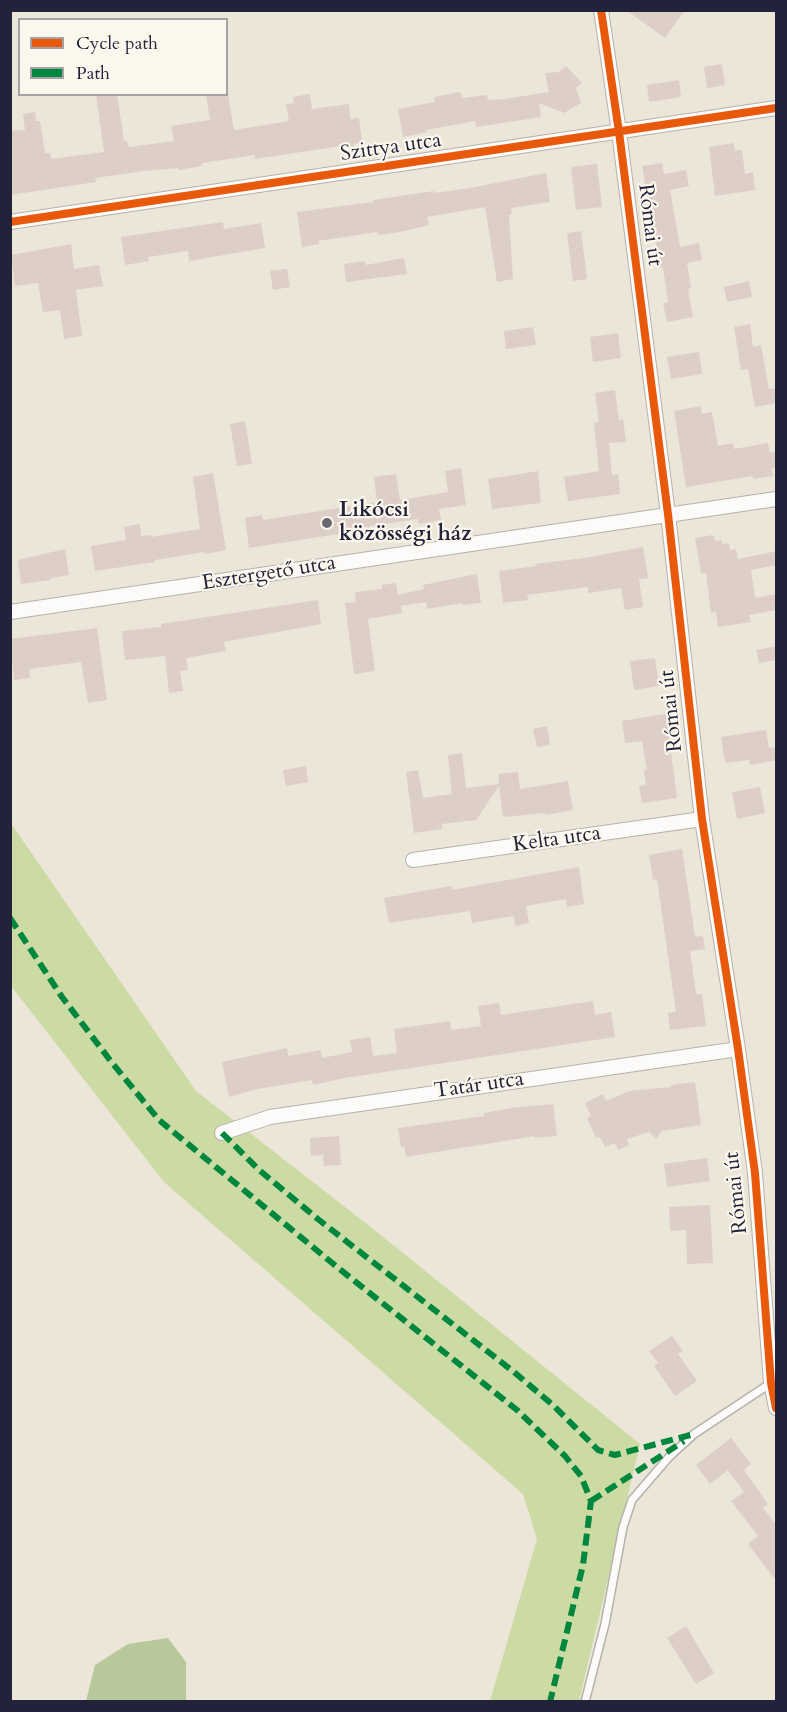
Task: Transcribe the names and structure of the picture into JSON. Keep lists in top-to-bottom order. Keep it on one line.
{"streets":{"street":["Szittya utca","Római út","Esztergető utca","Kelta utca","Tatár utca"]},"crossings":[["Szittya utca","Római út"],["Római út","Esztergető utca"],["Római út","Kelta utca"],["Római út","Tatár utca"]],"places":["Likócsi közösségi ház"],"legend":["Cycle path","Path"]}
